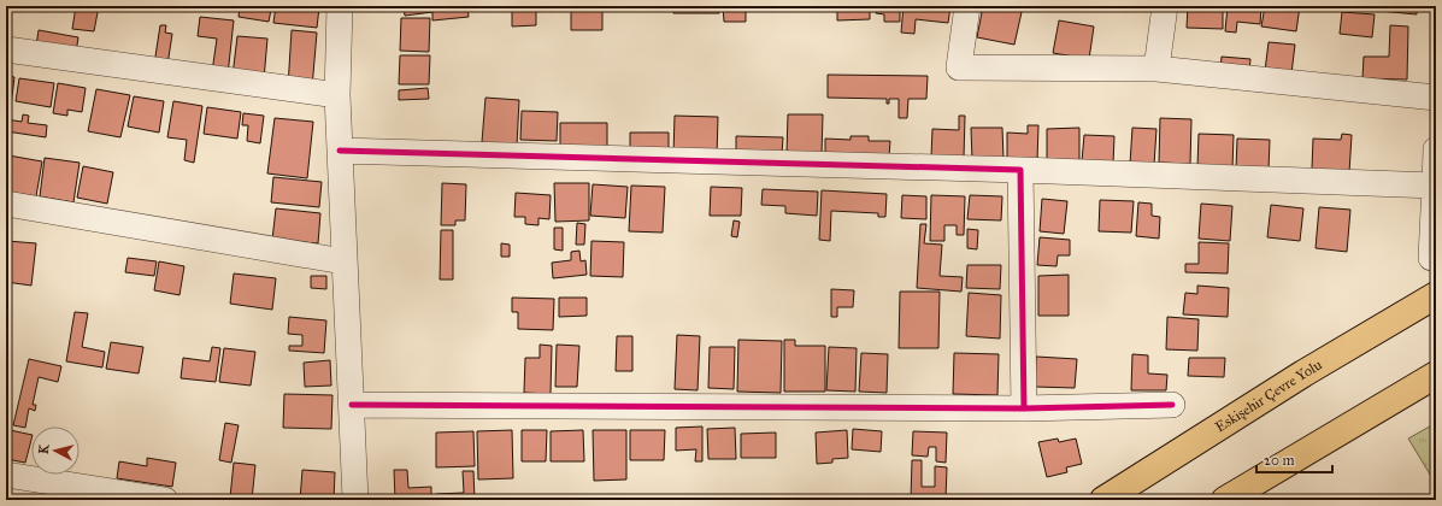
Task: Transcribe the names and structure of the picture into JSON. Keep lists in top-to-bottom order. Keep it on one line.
{"streets":{"highway":["Eskişehir Çevre Yolu"]},"scale_bar":"20 m","north":"left"}
